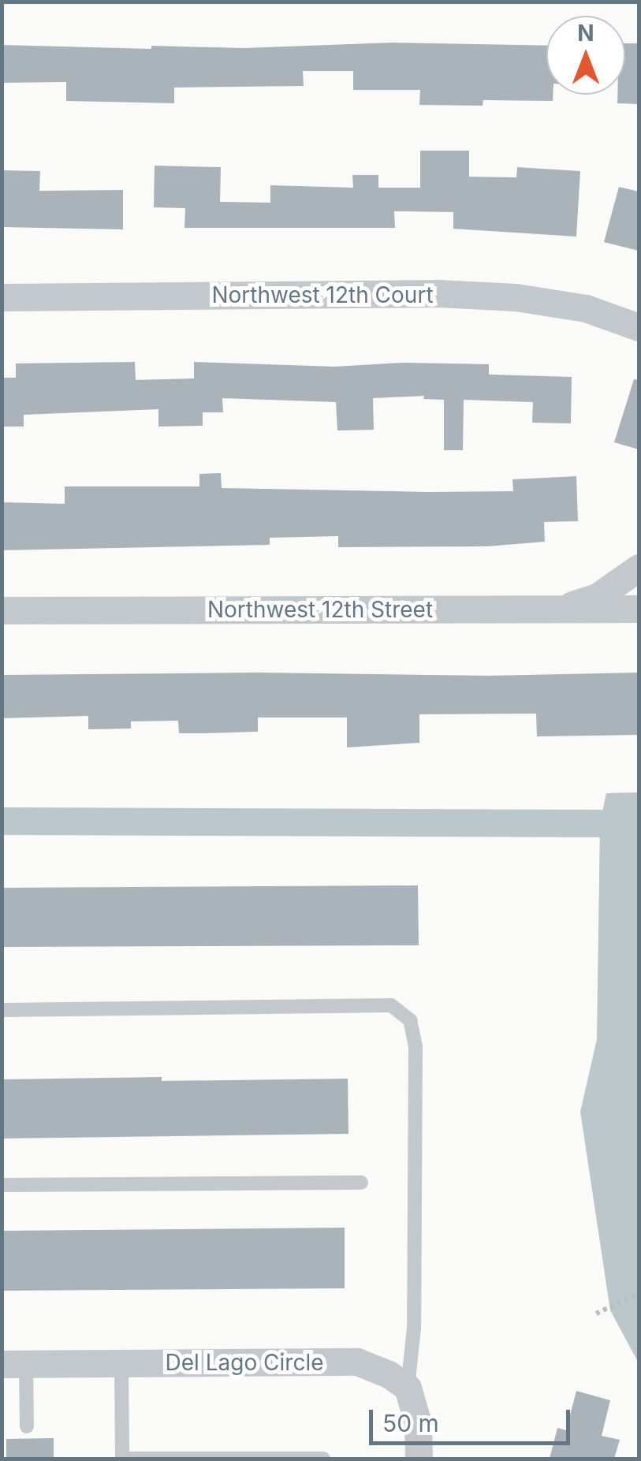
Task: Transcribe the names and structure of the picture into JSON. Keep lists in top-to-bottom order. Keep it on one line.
{"streets":{"street":["Northwest 12th Court","Northwest 12th Street","Del Lago Circle"]},"scale_bar":"50 m","north":"top"}
